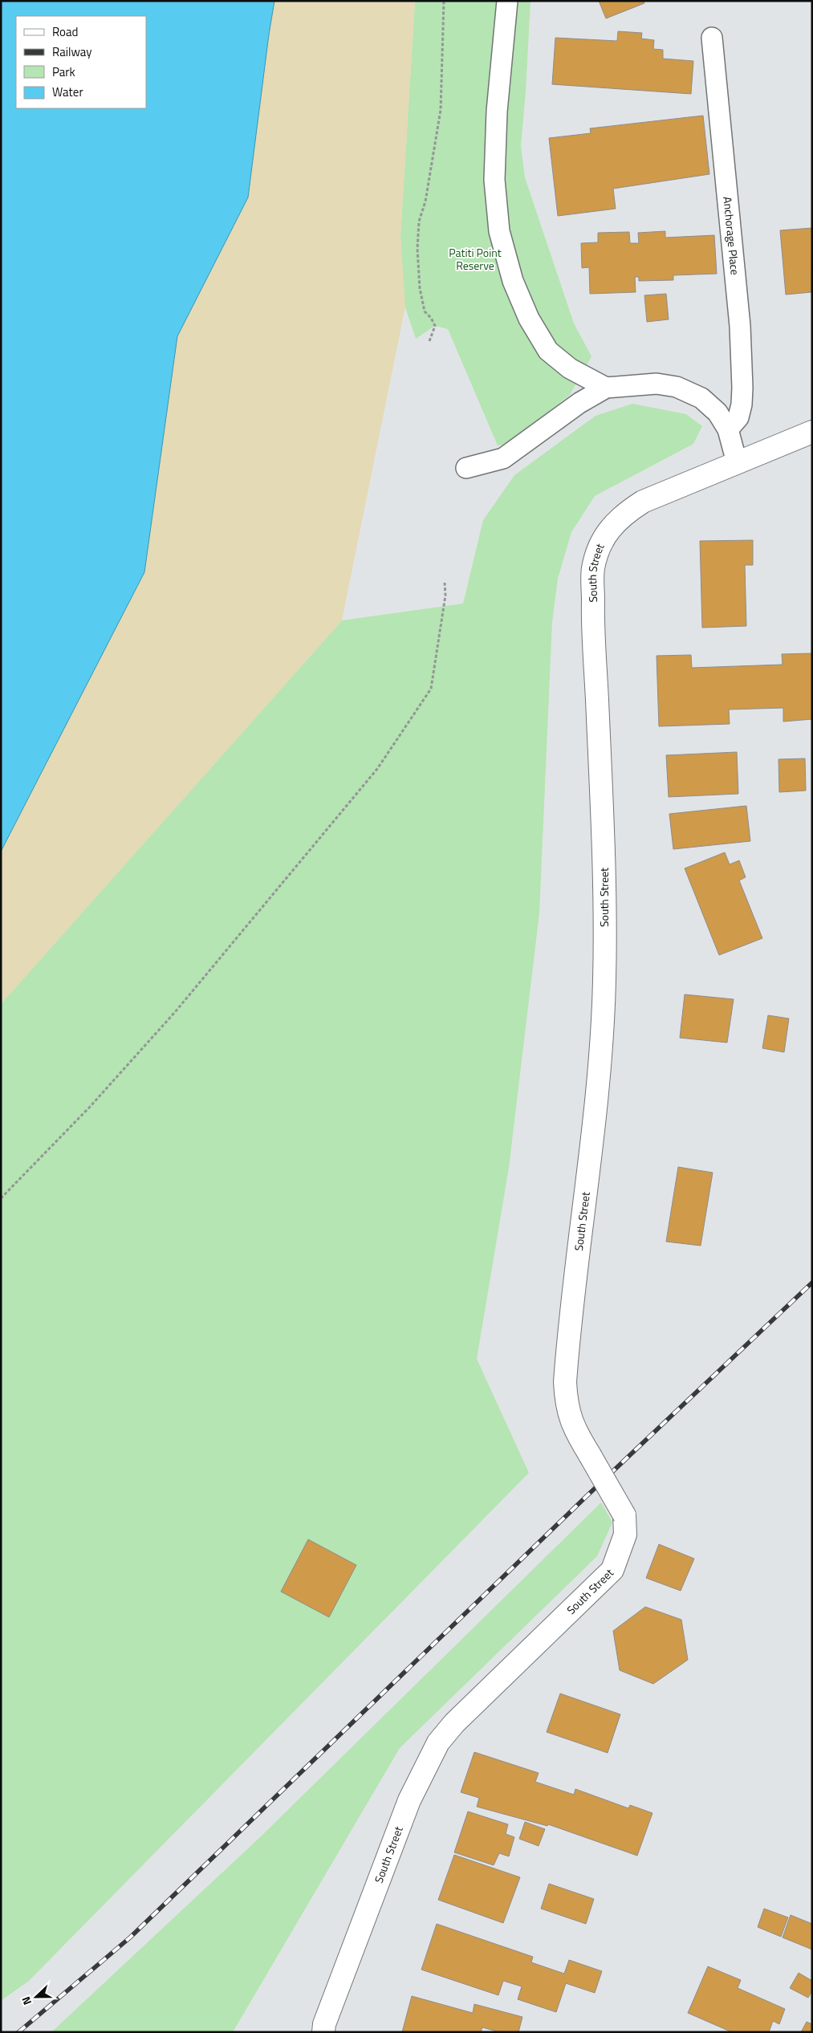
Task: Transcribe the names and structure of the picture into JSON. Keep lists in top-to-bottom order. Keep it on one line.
{"streets":{"street":["South Street"],"lane":["Anchorage Place"]},"parks":["Patiti Point Reserve"],"legend":["Road","Railway","Park","Water"],"north":"left"}
